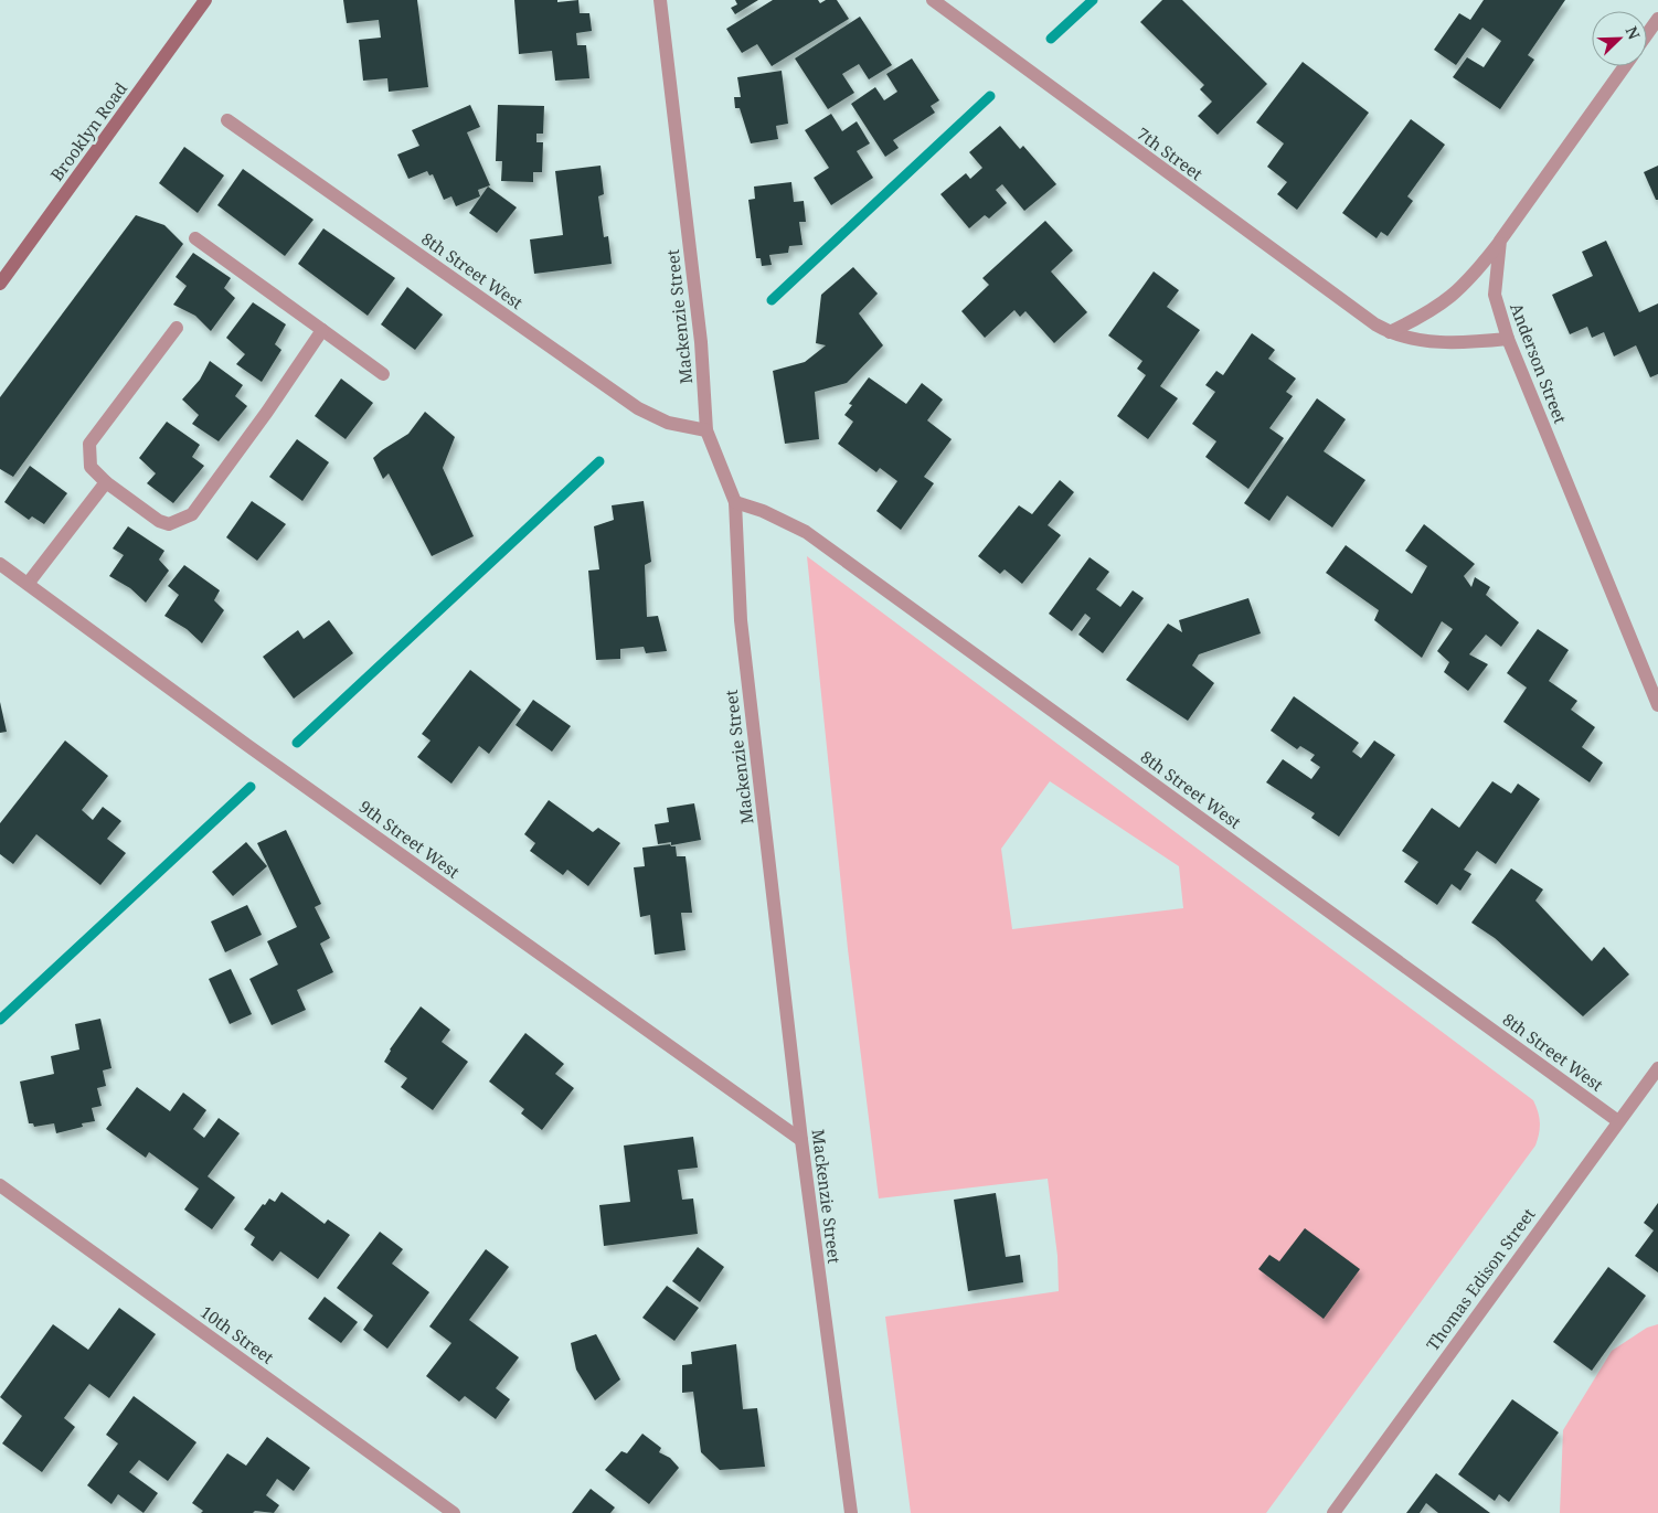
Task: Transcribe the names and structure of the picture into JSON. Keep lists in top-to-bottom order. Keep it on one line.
{"streets":{"main road":["Brooklyn Road"],"street":["7th Street","8th Street West","Mackenzie Street","Anderson Street","9th Street West","Thomas Edison Street","10th Street"]},"crossings":[["7th Street","Anderson Street"],["8th Street West","Mackenzie Street"],["8th Street West","Thomas Edison Street"],["Mackenzie Street","9th Street West"]],"north":"top right"}
